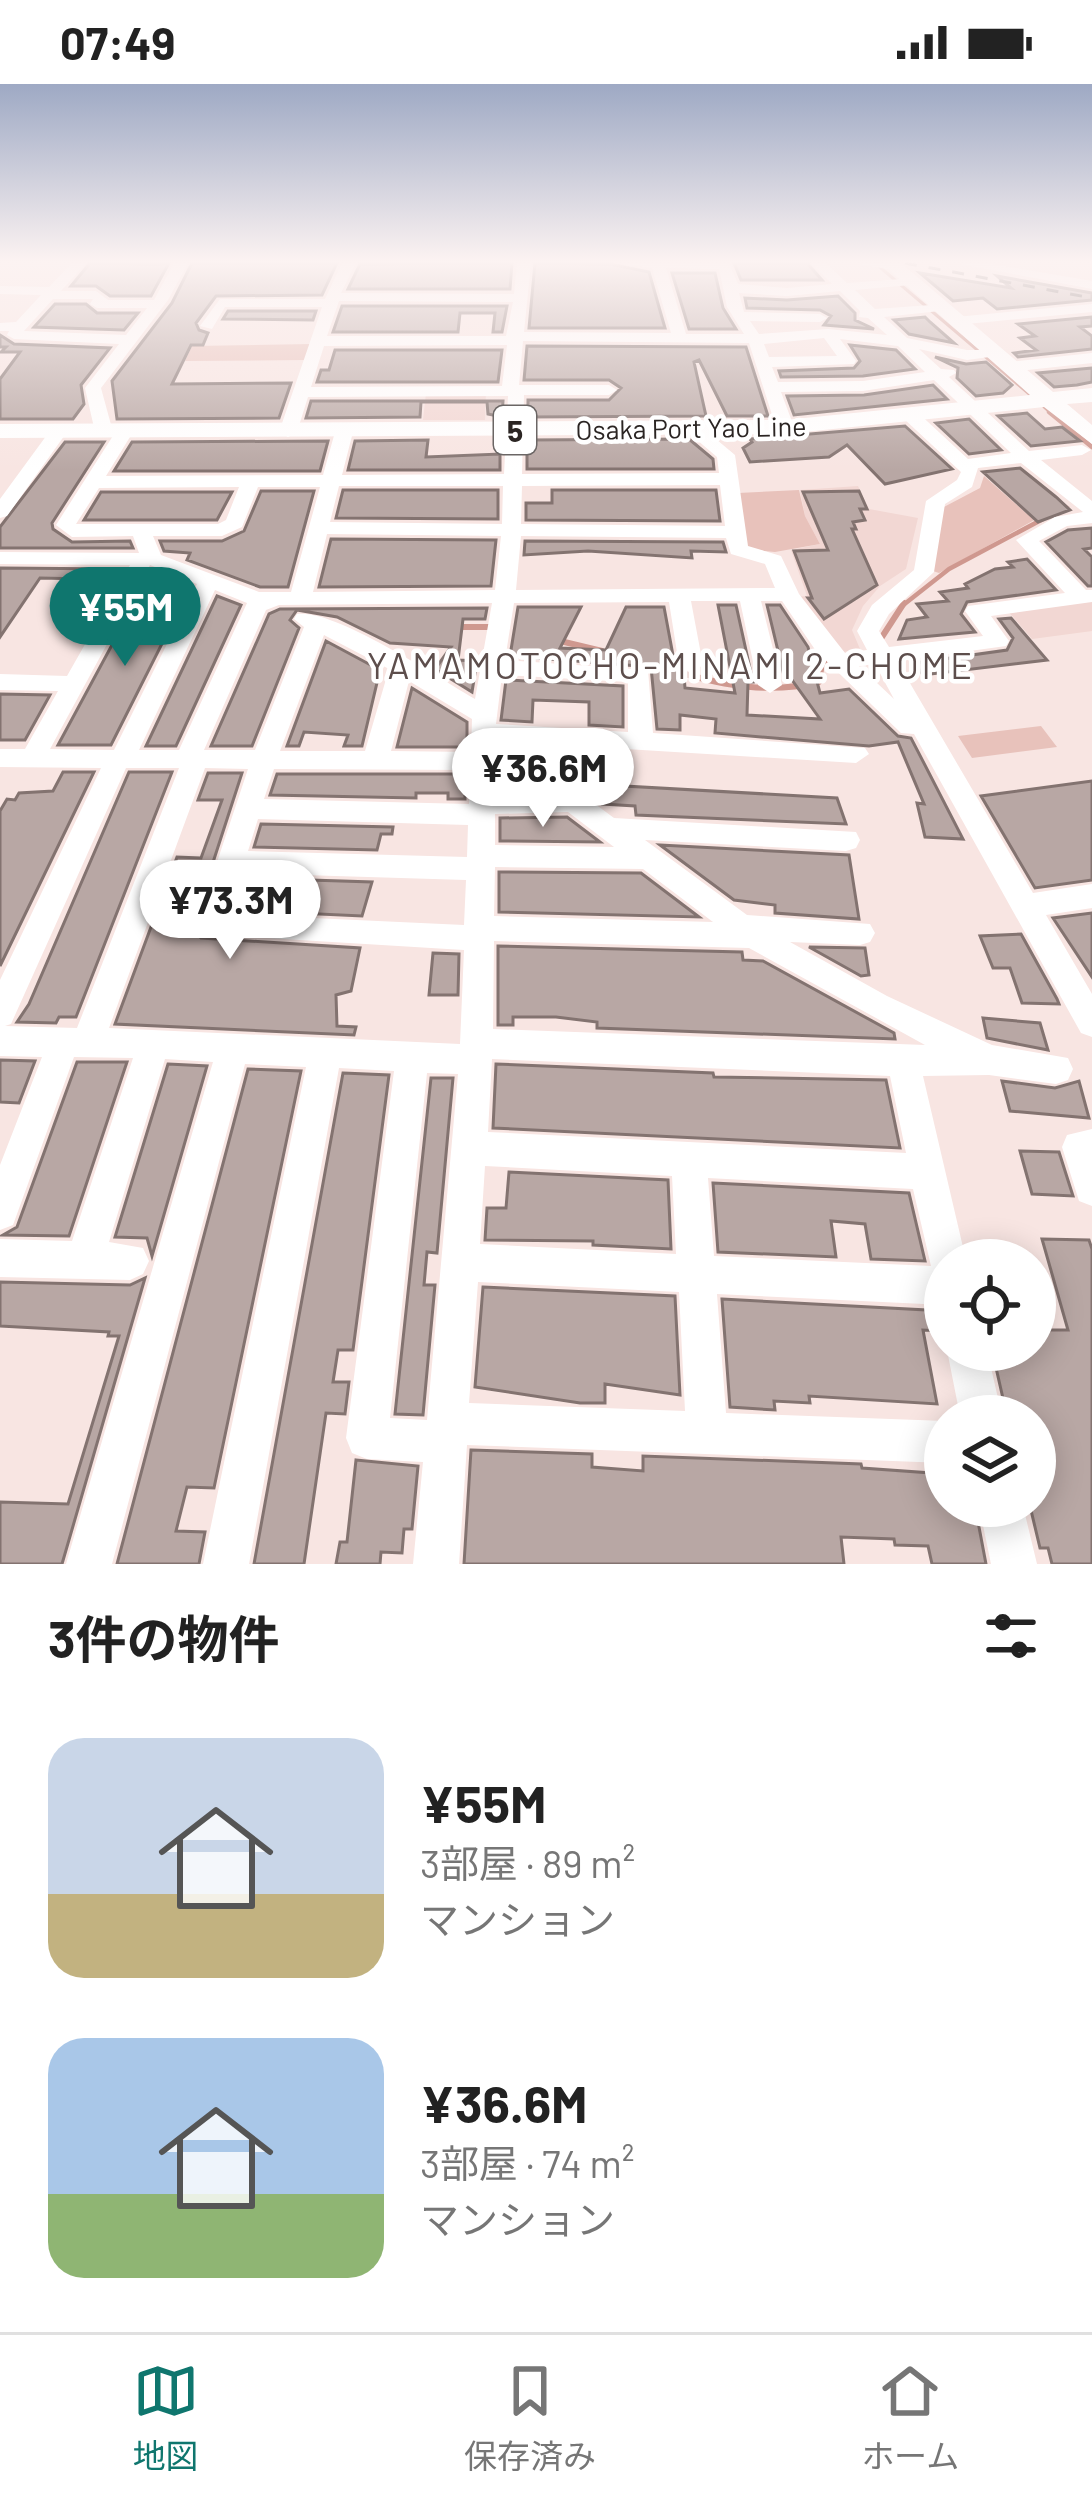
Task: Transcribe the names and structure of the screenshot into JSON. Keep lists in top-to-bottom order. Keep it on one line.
{"streets":{"main road":["Osaka Port Yao Line","5"]},"districts":["YAMAMOTOCHO-MINAMI 2-CHOME"],"page":{"status":"07:49","price":["¥55M","¥36.6M","¥73.3M"],"heading":"3件の物件","list":[{"name":"¥55M","note":"3部屋 · 89 m² · マンション"},{"name":"¥36.6M","note":"3部屋 · 74 m² · マンション"}],"tabs":["地図","保存済み","ホーム"]}}
